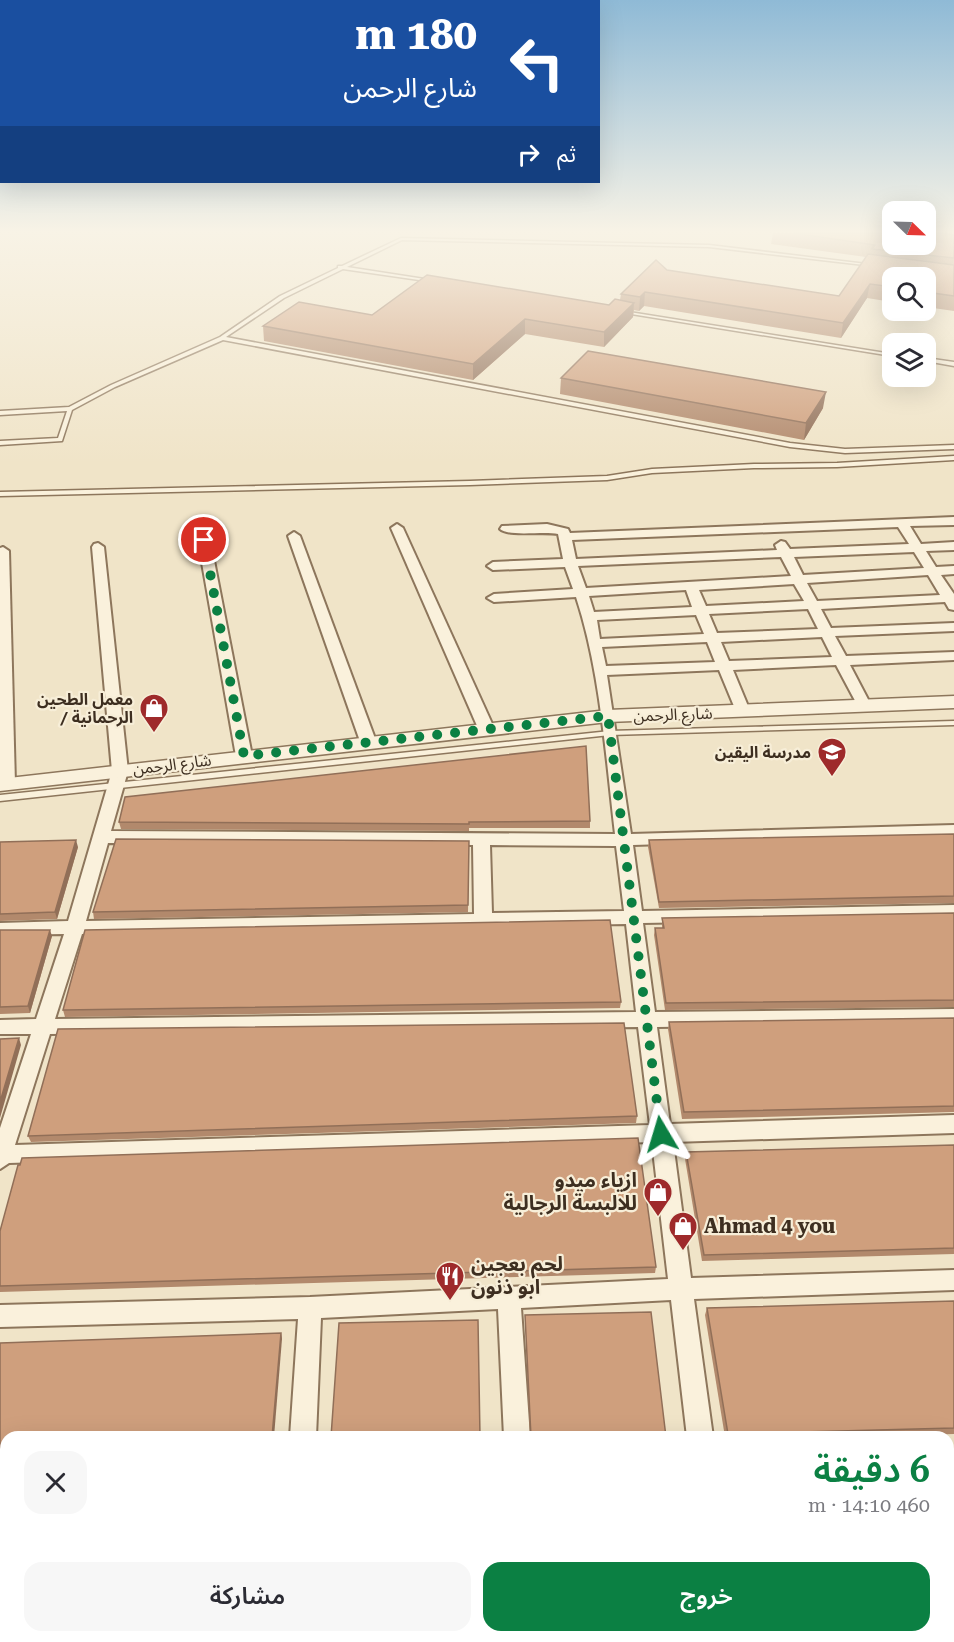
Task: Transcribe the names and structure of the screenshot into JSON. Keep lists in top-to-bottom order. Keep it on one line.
{"streets":{"street":["شارع الرحمن"]},"places":{"shop":["معمل الطحين / الرحمانية","ازياء ميدو للالبسة الرجالية","Ahmad 4 you"],"school or university":["مدرسة اليقين"],"restaurant":["لحم بعجين ابو ذنون"]},"north":"bottom right","page":{"turn":["180 m","شارع الرحمن"],"then":"ثم","heading":["6 دقيقة","460 m · 14:10"],"buttons":["خروج","مشاركة"]}}
